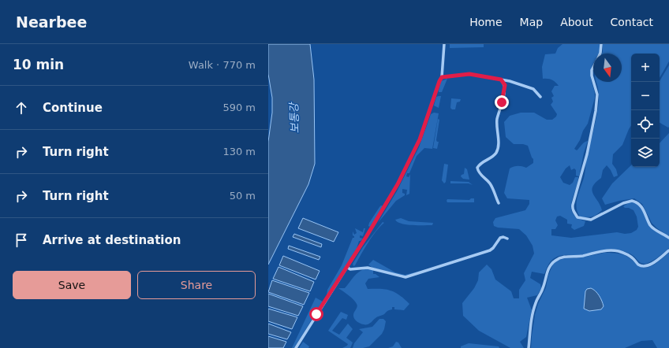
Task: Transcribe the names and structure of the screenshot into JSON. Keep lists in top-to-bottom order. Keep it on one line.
{"water":["보통강"],"north":"bottom","page":{"header":"Nearbee","nav":["Home","Map","About","Contact"],"heading":["10 min","Walk · 770 m"],"map_buttons":["+","−"],"list":[["Continue","590 m"],["Turn right","130 m"],["Turn right","50 m"],"Arrive at destination"],"buttons":["Save","Share"]}}
